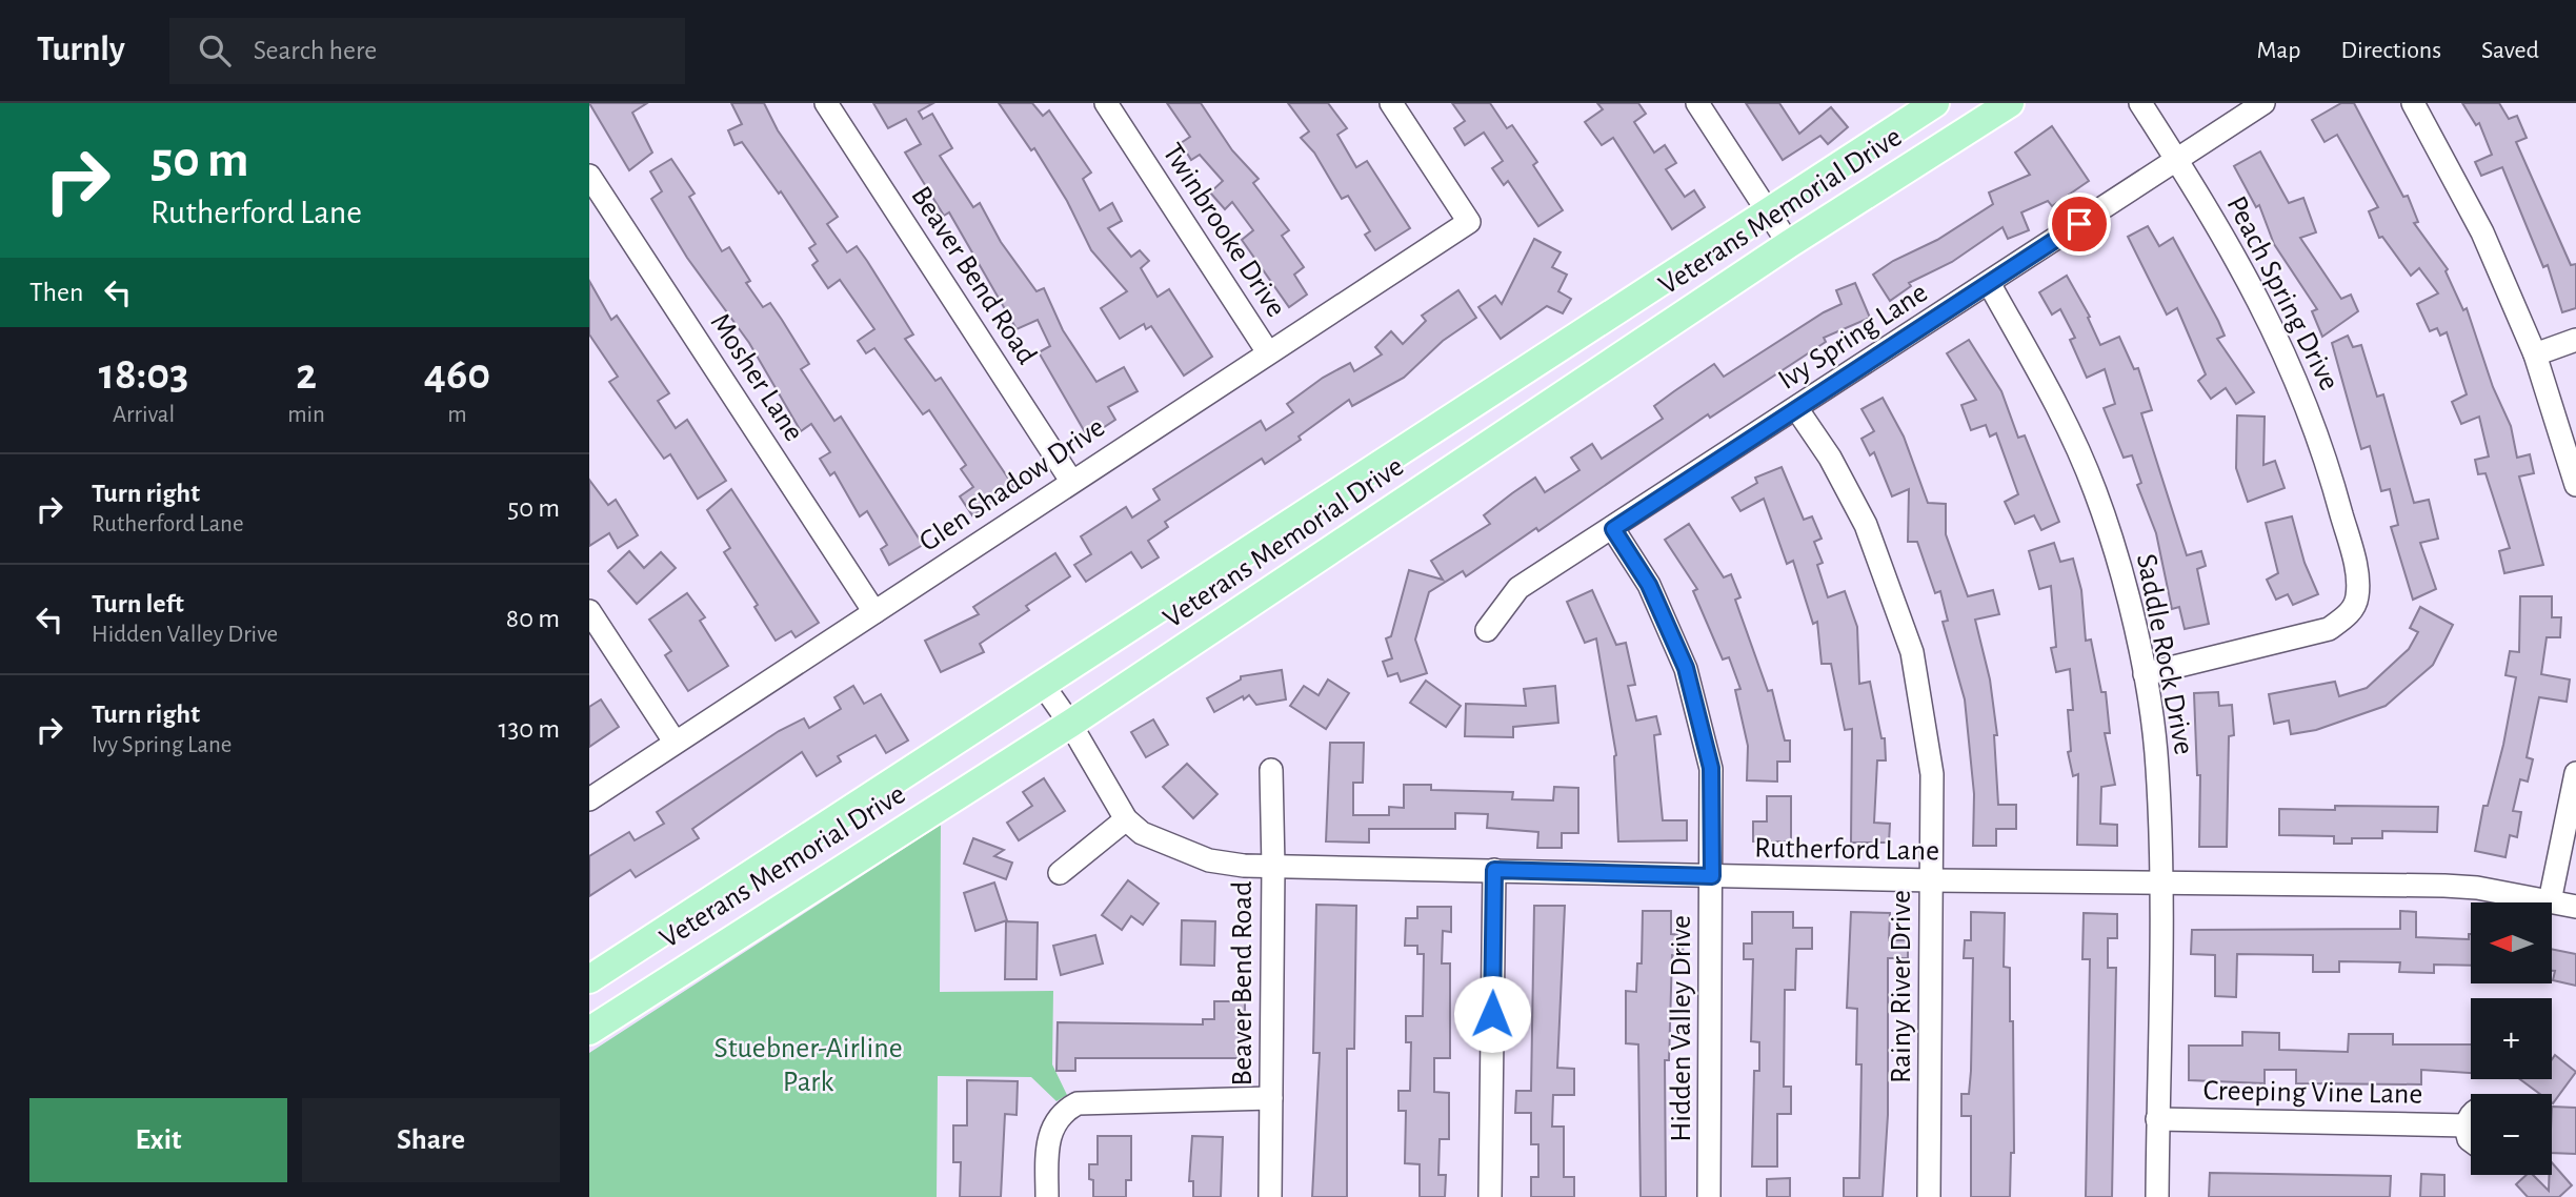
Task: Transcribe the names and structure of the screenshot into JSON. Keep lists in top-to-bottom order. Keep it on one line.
{"streets":{"main road":["Veterans Memorial Drive"],"street":["Twinbrooke Drive","Beaver Bend Road","Peach Spring Drive","Ivy Spring Lane","Mosher Lane","Glen Shadow Drive","Saddle Rock Drive","Rutherford Lane","Rainy River Drive","Hidden Valley Drive","Creeping Vine Lane"]},"crossings":[["Veterans Memorial Drive","Rutherford Lane"],["Twinbrooke Drive","Glen Shadow Drive"],["Beaver Bend Road","Glen Shadow Drive"],["Beaver Bend Road","Rutherford Lane"],["Peach Spring Drive","Ivy Spring Lane"],["Peach Spring Drive","Saddle Rock Drive"],["Ivy Spring Lane","Saddle Rock Drive"],["Ivy Spring Lane","Rainy River Drive"],["Ivy Spring Lane","Hidden Valley Drive"],["Mosher Lane","Glen Shadow Drive"],["Saddle Rock Drive","Rutherford Lane"],["Saddle Rock Drive","Creeping Vine Lane"],["Rutherford Lane","Rainy River Drive"],["Rutherford Lane","Hidden Valley Drive"]],"parks":["Stuebner-Airline Park"],"north":"left","page":{"header":"Turnly","search":"Search here","nav":["Map","Directions","Saved"],"turn":["50 m","Rutherford Lane"],"then":"Then","eta":["18:03","Arrival","2","min","460","m"],"list":[{"name":"Turn right","note":"Rutherford Lane","value":"50 m"},{"name":"Turn left","note":"Hidden Valley Drive","value":"80 m"},{"name":"Turn right","note":"Ivy Spring Lane","value":"130 m"}],"map_buttons":["+","−"],"buttons":["Exit","Share"]}}
